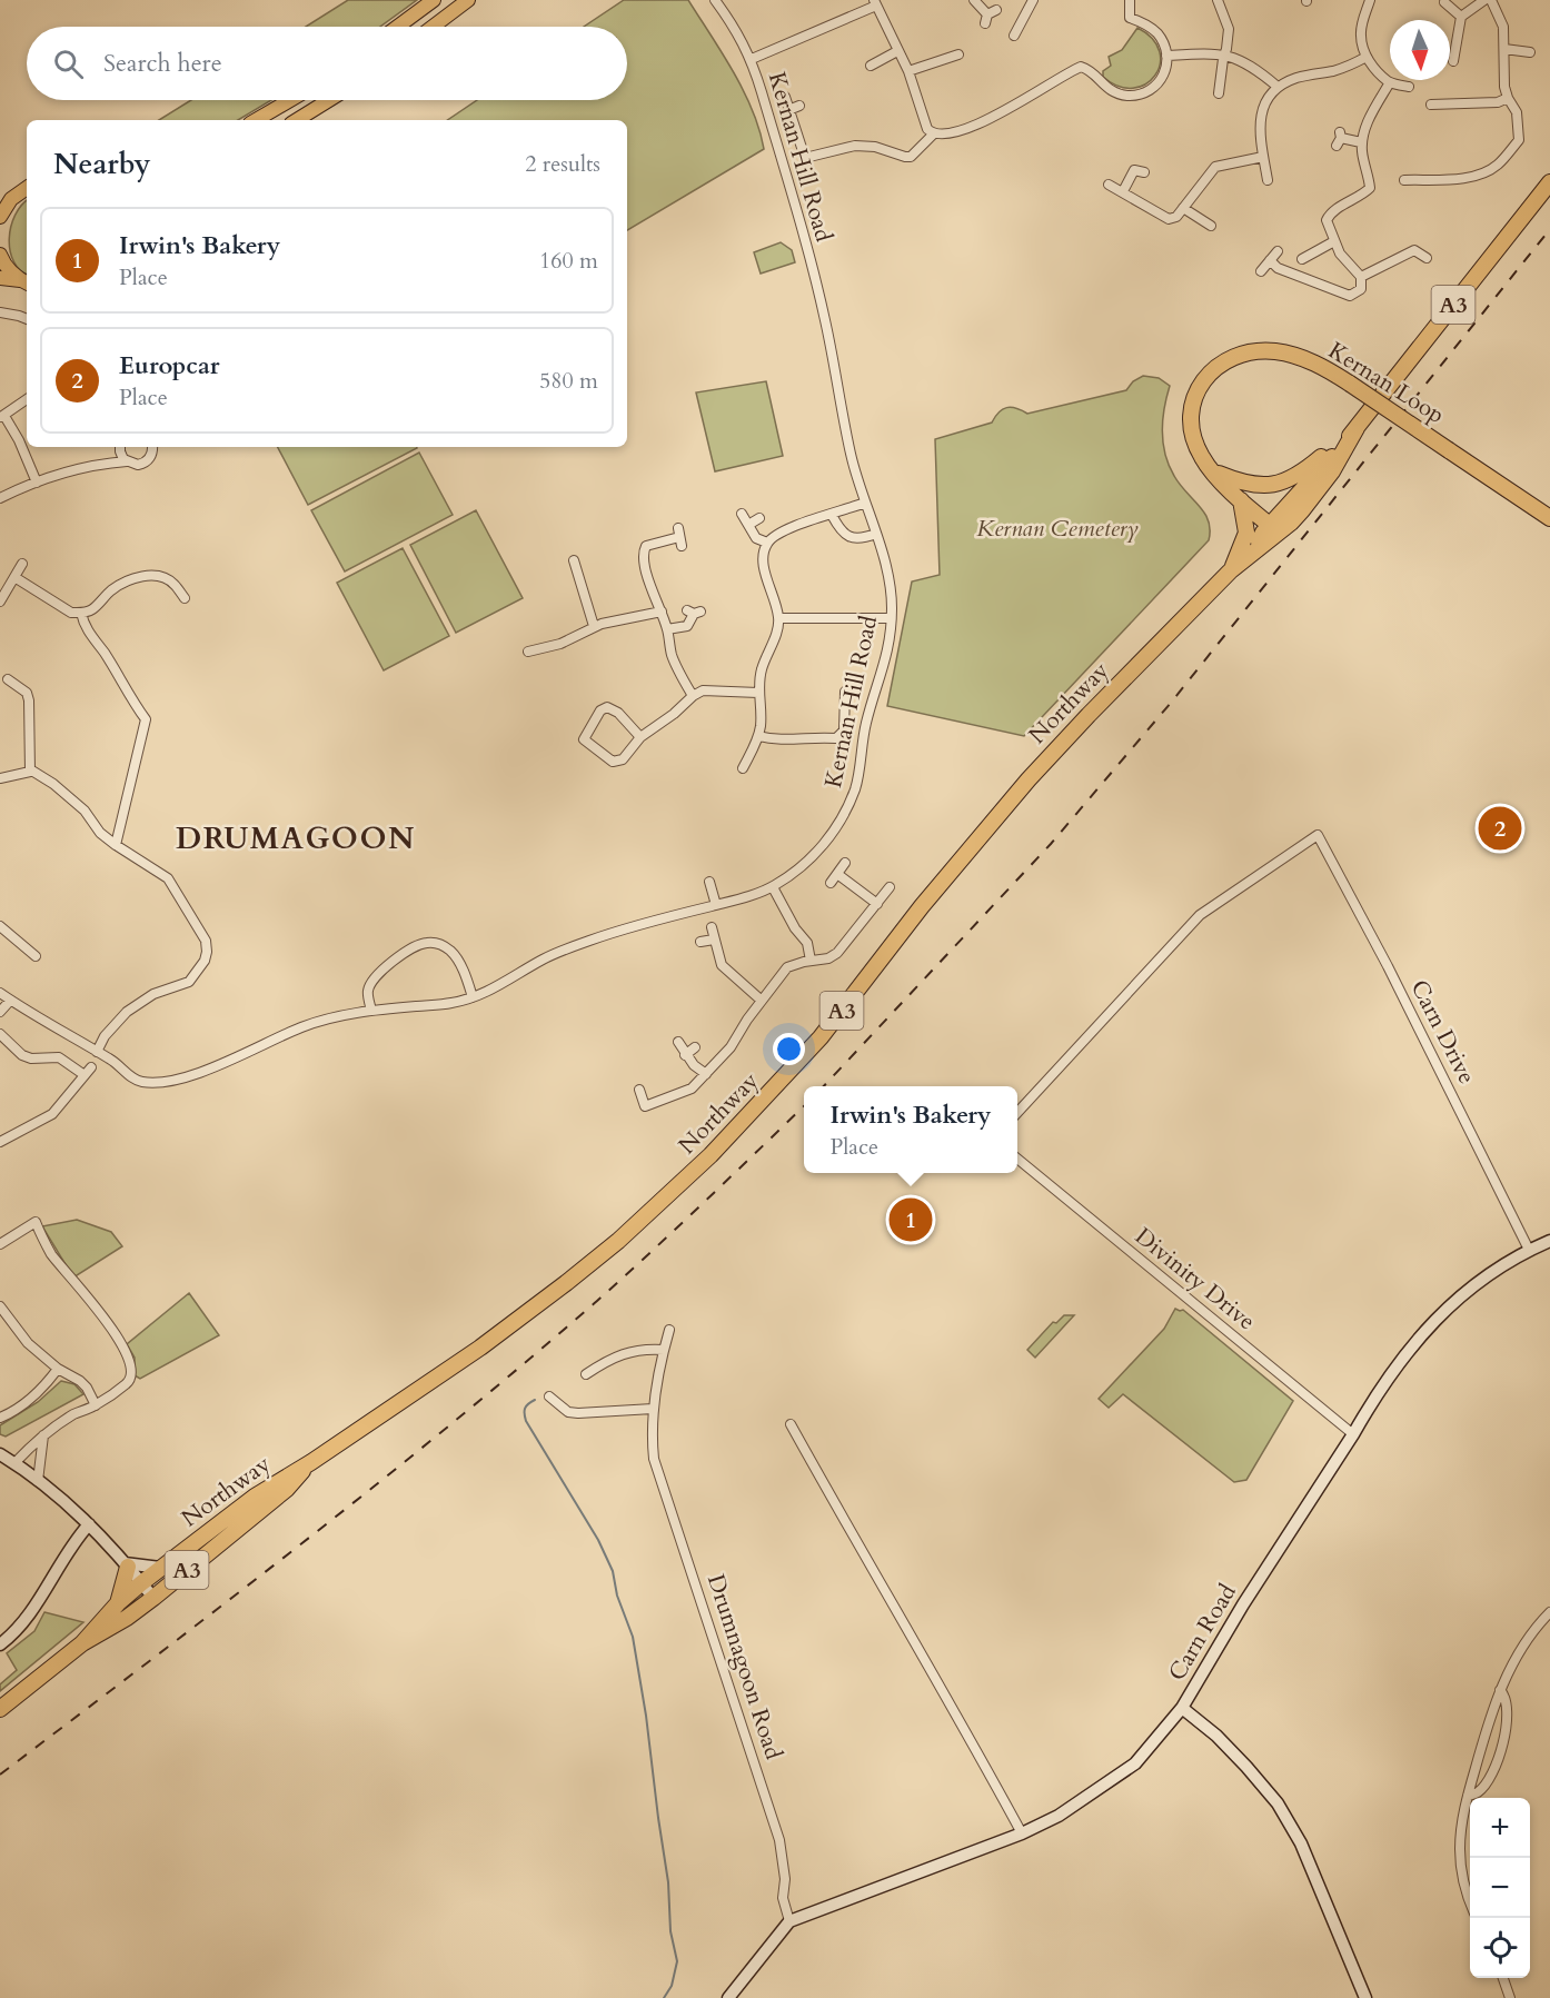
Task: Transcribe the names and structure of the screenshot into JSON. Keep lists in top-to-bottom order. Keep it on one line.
{"streets":{"highway":["A3","Kernan Loop","Northway"],"main road":["Carn Road"],"street":["Kernan Hill Road","Carn Drive","Divinity Drive","Drumnagoon Road"]},"crossings":[["A3","Kernan Loop"],["A3","Northway"],["Kernan Loop","Northway"],["Carn Drive","Carn Road"],["Divinity Drive","Carn Road"],["Carn Road","Drumnagoon Road"]],"districts":["DRUMAGOON"],"parks":["Kernan Cemetery"],"north":"bottom","page":{"search":"Search here","heading":["Nearby","2 results"],"list":[{"mark":"1","name":"Irwin's Bakery","note":"Place","value":"160 m"},{"mark":"2","name":"Europcar","note":"Place","value":"580 m"}],"pins":["2","1"],"popup":["Irwin's Bakery","Place"],"map_buttons":["+","−"]}}
